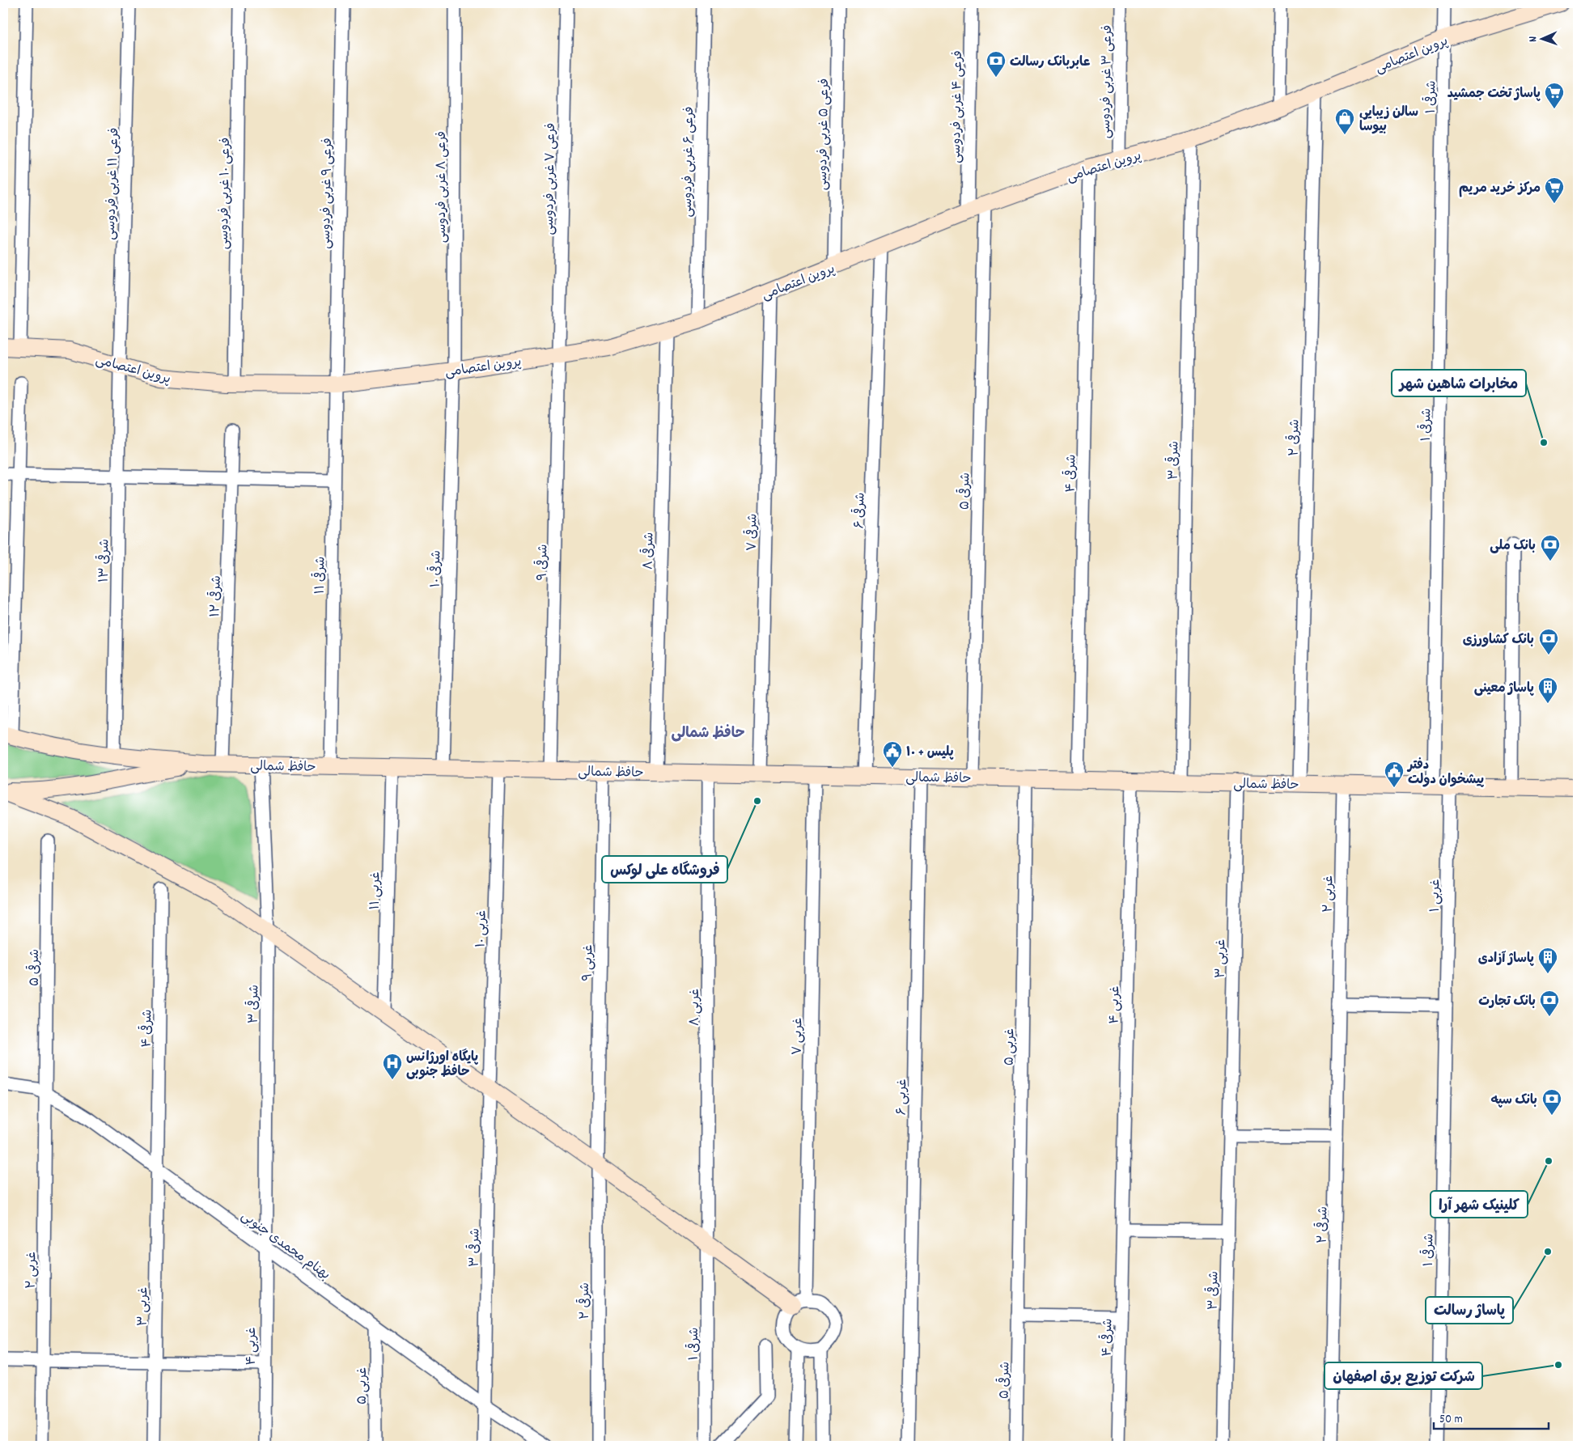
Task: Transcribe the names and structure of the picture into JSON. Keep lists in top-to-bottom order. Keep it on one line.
{"streets":{"main road":["پروین اعتصامی","حافظ شمالی"],"street":["فرعی ۳ غربی فردوسی","۱ شرقی","فرعی ۴ غربی فردوسی","فرعی ۵ غربی فردوسی","فرعی ۶ غربی فردوسی","فرعی ۷ غربی فردوسی","فرعی ۱۱ غربی فردوسی","فرعی ۸ غربی فردوسی","فرعی ۱۰ غربی فردوسی","فرعی ۹ غربی فردوسی","۲ شرقی","۳ شرقی","۴ شرقی","۵ شرقی","۶ شرقی","۷ شرقی","۸ شرقی","۱۳ شرقی","شرقی ۹","شرقی ۱۰","۱۱ شرقی","۱۲ شرقی","۱۱ غربی","۲ غربی","۱ غربی","۱۰ غربی","۳ غربی","۹ غربی","۴ غربی","۸ غربی","۷ غربی","۵ غربی","۶ غربی","بهنام محمدی جنوبی"]},"crossings":[["پروین اعتصامی","فرعی ۳ غربی فردوسی"],["پروین اعتصامی","۱ شرقی"],["پروین اعتصامی","فرعی ۴ غربی فردوسی"],["پروین اعتصامی","فرعی ۵ غربی فردوسی"],["پروین اعتصامی","فرعی ۶ غربی فردوسی"],["پروین اعتصامی","فرعی ۷ غربی فردوسی"],["پروین اعتصامی","فرعی ۱۱ غربی فردوسی"],["پروین اعتصامی","فرعی ۸ غربی فردوسی"],["پروین اعتصامی","فرعی ۱۰ غربی فردوسی"],["پروین اعتصامی","فرعی ۹ غربی فردوسی"],["پروین اعتصامی","۲ شرقی"],["پروین اعتصامی","۳ شرقی"],["پروین اعتصامی","۴ شرقی"],["پروین اعتصامی","۵ شرقی"],["پروین اعتصامی","۶ شرقی"],["پروین اعتصامی","۷ شرقی"],["پروین اعتصامی","۸ شرقی"],["پروین اعتصامی","۱۳ شرقی"],["پروین اعتصامی","شرقی ۹"],["پروین اعتصامی","شرقی ۱۰"],["پروین اعتصامی","۱۱ شرقی"],["۱ شرقی","حافظ شمالی"],["۱ شرقی","۱ غربی"],["۱ شرقی","۸ غربی"],["فرعی ۷ غربی فردوسی","شرقی ۹"],["فرعی ۱۱ غربی فردوسی","۱۳ شرقی"],["فرعی ۸ غربی فردوسی","شرقی ۱۰"],["فرعی ۹ غربی فردوسی","۱۱ شرقی"],["۲ شرقی","حافظ شمالی"],["۲ شرقی","۲ غربی"],["۲ شرقی","۹ غربی"],["۳ شرقی","حافظ شمالی"],["۳ شرقی","۱۰ غربی"],["۳ شرقی","۳ غربی"],["۳ شرقی","۴ غربی"],["۳ شرقی","بهنام محمدی جنوبی"],["۴ شرقی","حافظ شمالی"],["۴ شرقی","۳ غربی"],["۴ شرقی","۴ غربی"],["۴ شرقی","بهنام محمدی جنوبی"],["۵ شرقی","حافظ شمالی"],["۵ شرقی","۲ غربی"],["۵ شرقی","۵ غربی"],["۵ شرقی","بهنام محمدی جنوبی"],["۶ شرقی","حافظ شمالی"],["۷ شرقی","حافظ شمالی"],["۸ شرقی","حافظ شمالی"],["۱۳ شرقی","حافظ شمالی"],["شرقی ۹","حافظ شمالی"],["شرقی ۱۰","حافظ شمالی"],["۱۱ شرقی","حافظ شمالی"],["۱۲ شرقی","حافظ شمالی"],["حافظ شمالی","۱۱ غربی"],["حافظ شمالی","۲ غربی"],["حافظ شمالی","۱ غربی"],["حافظ شمالی","۱۰ غربی"],["حافظ شمالی","۳ غربی"],["حافظ شمالی","۹ غربی"],["حافظ شمالی","۴ غربی"],["حافظ شمالی","۸ غربی"],["حافظ شمالی","۷ غربی"],["حافظ شمالی","۵ غربی"],["حافظ شمالی","۶ غربی"],["۲ غربی","بهنام محمدی جنوبی"],["۳ غربی","بهنام محمدی جنوبی"],["۴ غربی","بهنام محمدی جنوبی"],["۵ غربی","بهنام محمدی جنوبی"]],"districts":["حافظ شمالی"],"places":{"bank":["عابربانک رسالت","بانک ملی","بانک کشاورزی","بانک تجارت","بانک سپه"],"supermarket":["پاساژ تخت جمشید","مرکز خرید مریم"],"shop":["سالن زیبایی بیوسا"],"other":["مخابرات شاهین شهر","فروشگاه علی لوکس","کلینیک شهر آرا","پاساژ رسالت","شرکت توزیع برق اصفهان"],"building":["پاساژ معینی","پاساژ آزادی"],"public building":["پلیس + ۱۰","دفتر پیشخوان دولت"],"hospital":["پایگاه اورژانس حافظ جنوبی"]},"scale_bar":"50 m","north":"left"}
